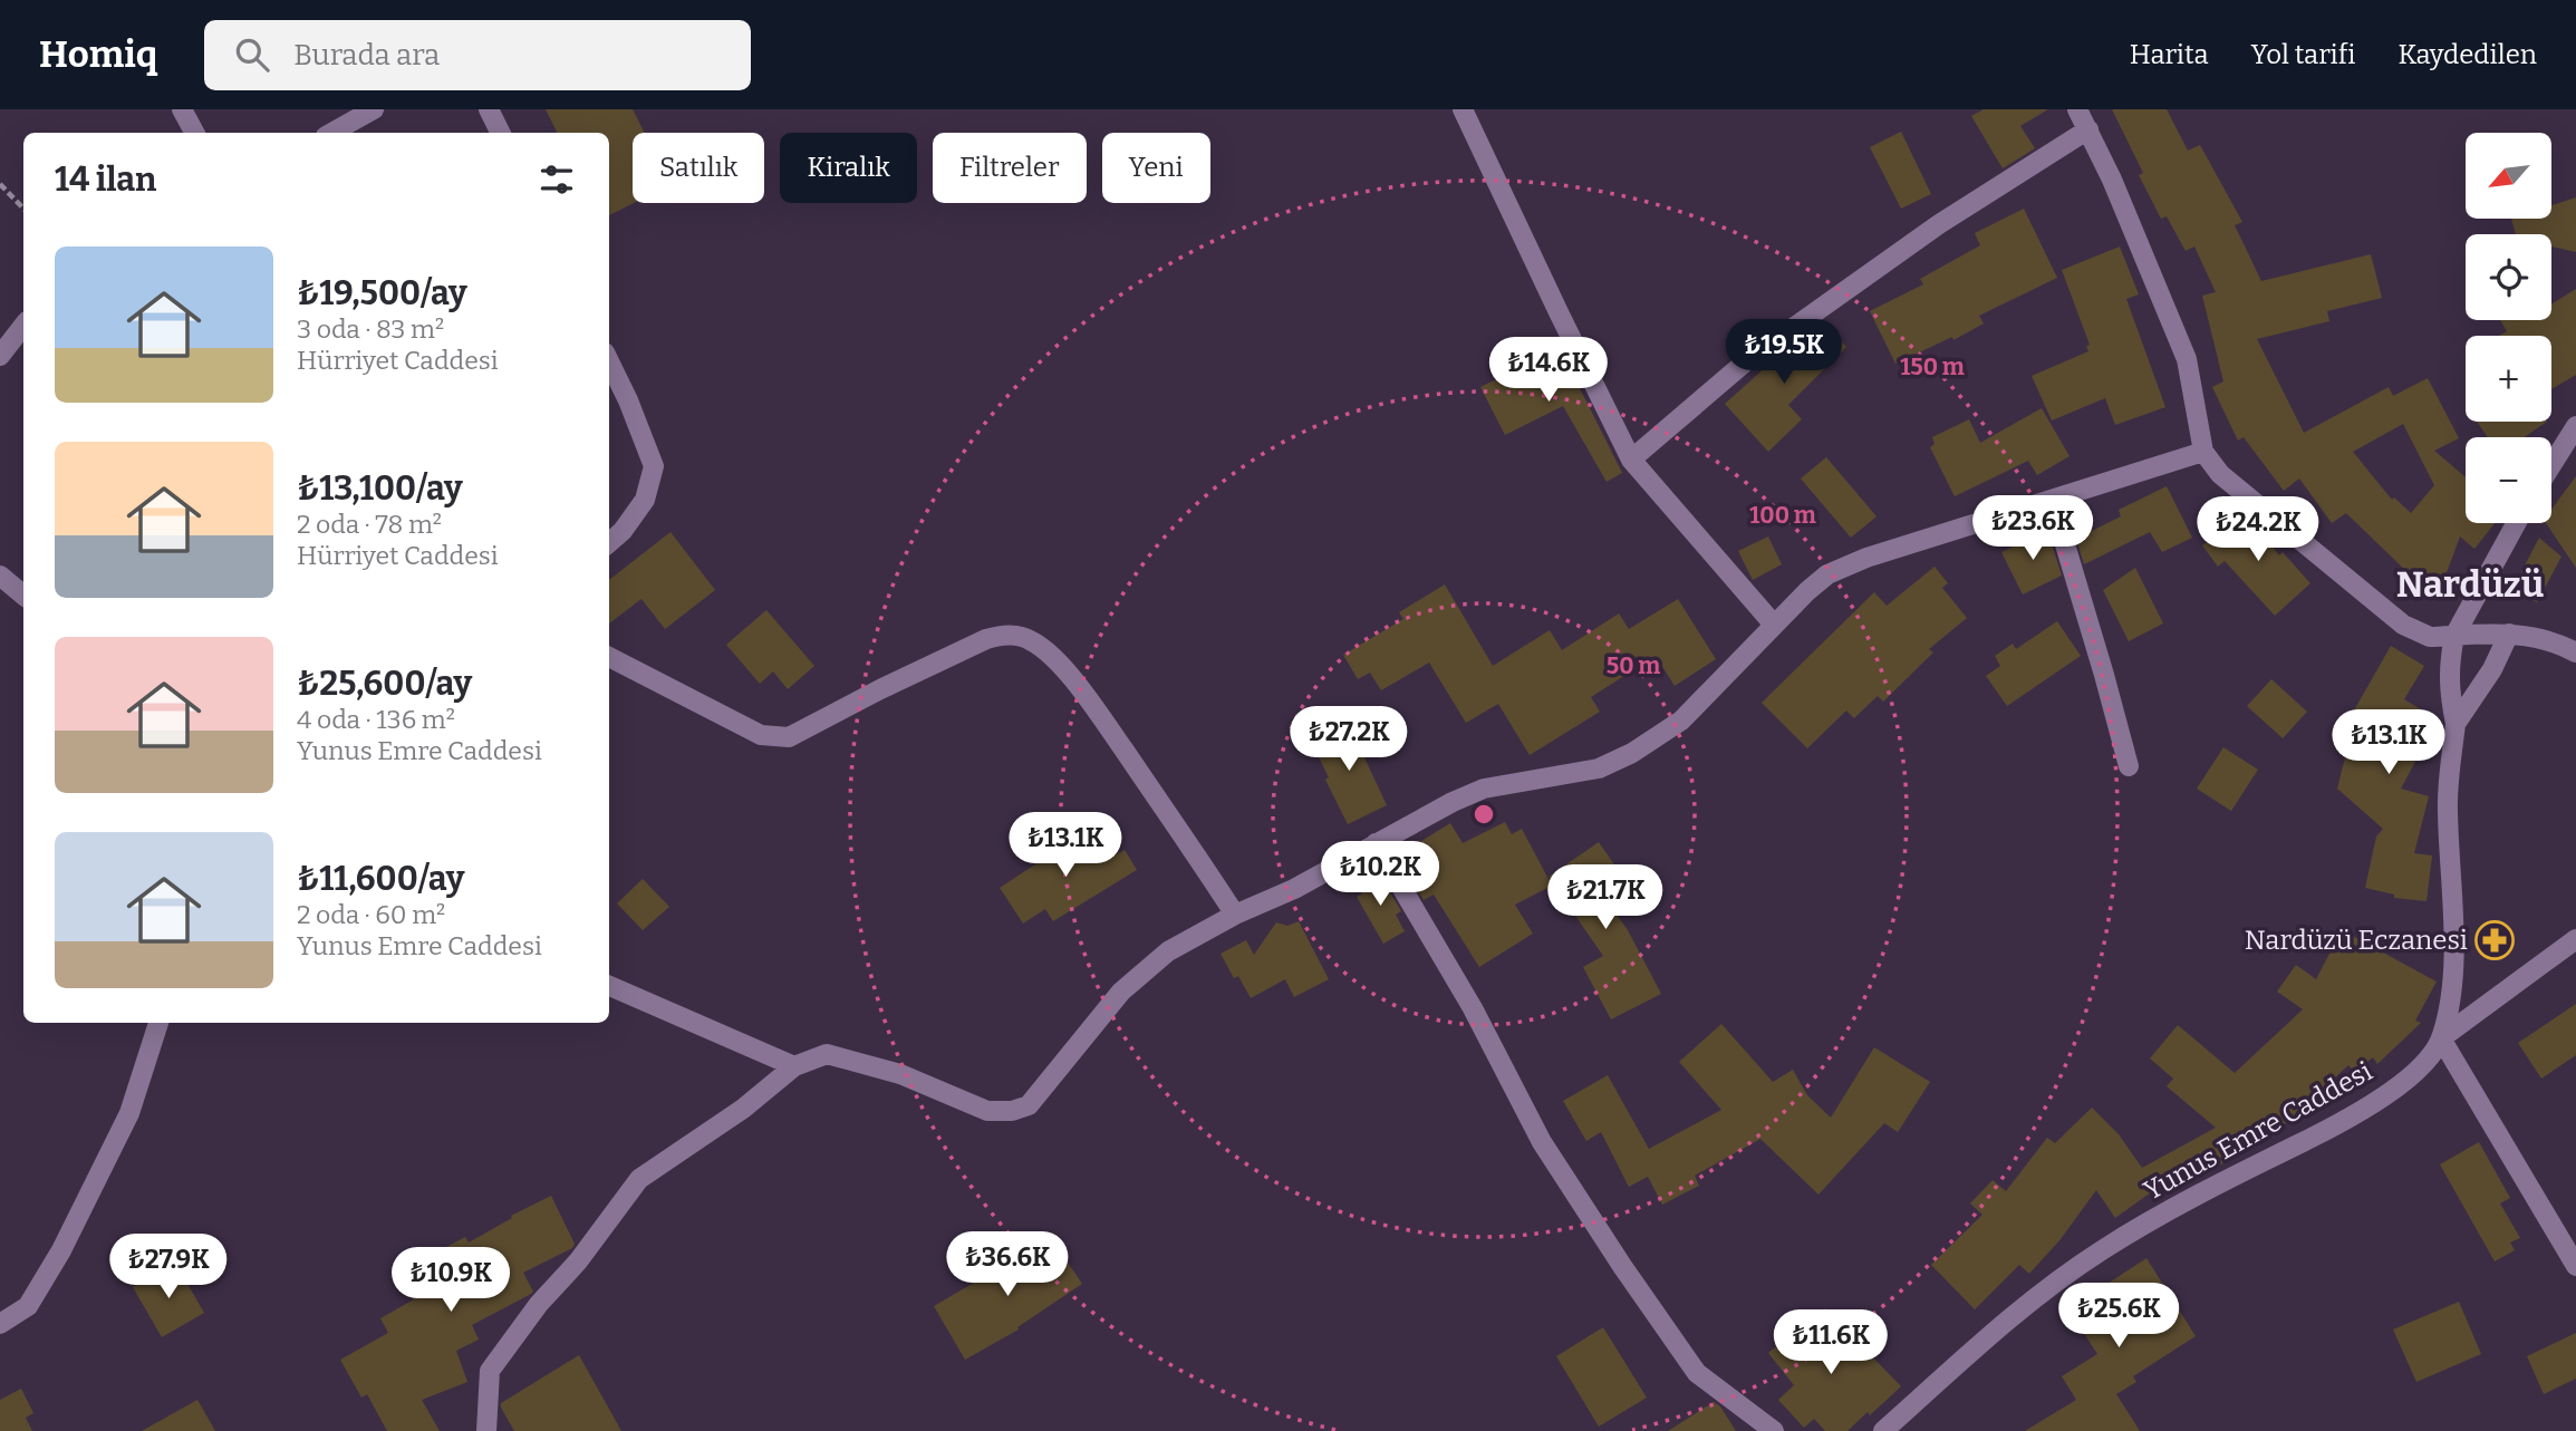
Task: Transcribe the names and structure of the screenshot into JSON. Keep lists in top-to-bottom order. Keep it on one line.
{"streets":{"street":["Yunus Emre Caddesi"]},"districts":["Nardüzü"],"places":{"pharmacy":["Nardüzü Eczanesi"]},"north":"bottom left","page":{"header":"Homiq","search":"Burada ara","nav":["Harita","Yol tarifi","Kaydedilen"],"map_buttons":["+","−"],"chip":["Satılık","Kiralık","Filtreler","Yeni"],"heading":"14 ilan","list":[{"name":"₺19,500/ay","note":"3 oda · 83 m² · Hürriyet Caddesi"},{"name":"₺13,100/ay","note":"2 oda · 78 m² · Hürriyet Caddesi"},{"name":"₺25,600/ay","note":"4 oda · 136 m² · Yunus Emre Caddesi"},{"name":"₺11,600/ay","note":"2 oda · 60 m² · Yunus Emre Caddesi"}],"price":["₺19.5K","₺14.6K","₺23.6K","₺24.2K","₺27.2K","₺13.1K","₺13.1K","₺10.2K","₺21.7K","₺36.6K","₺27.9K","₺10.9K","₺25.6K","₺11.6K"]},"rings":["150 m","100 m","50 m"]}
